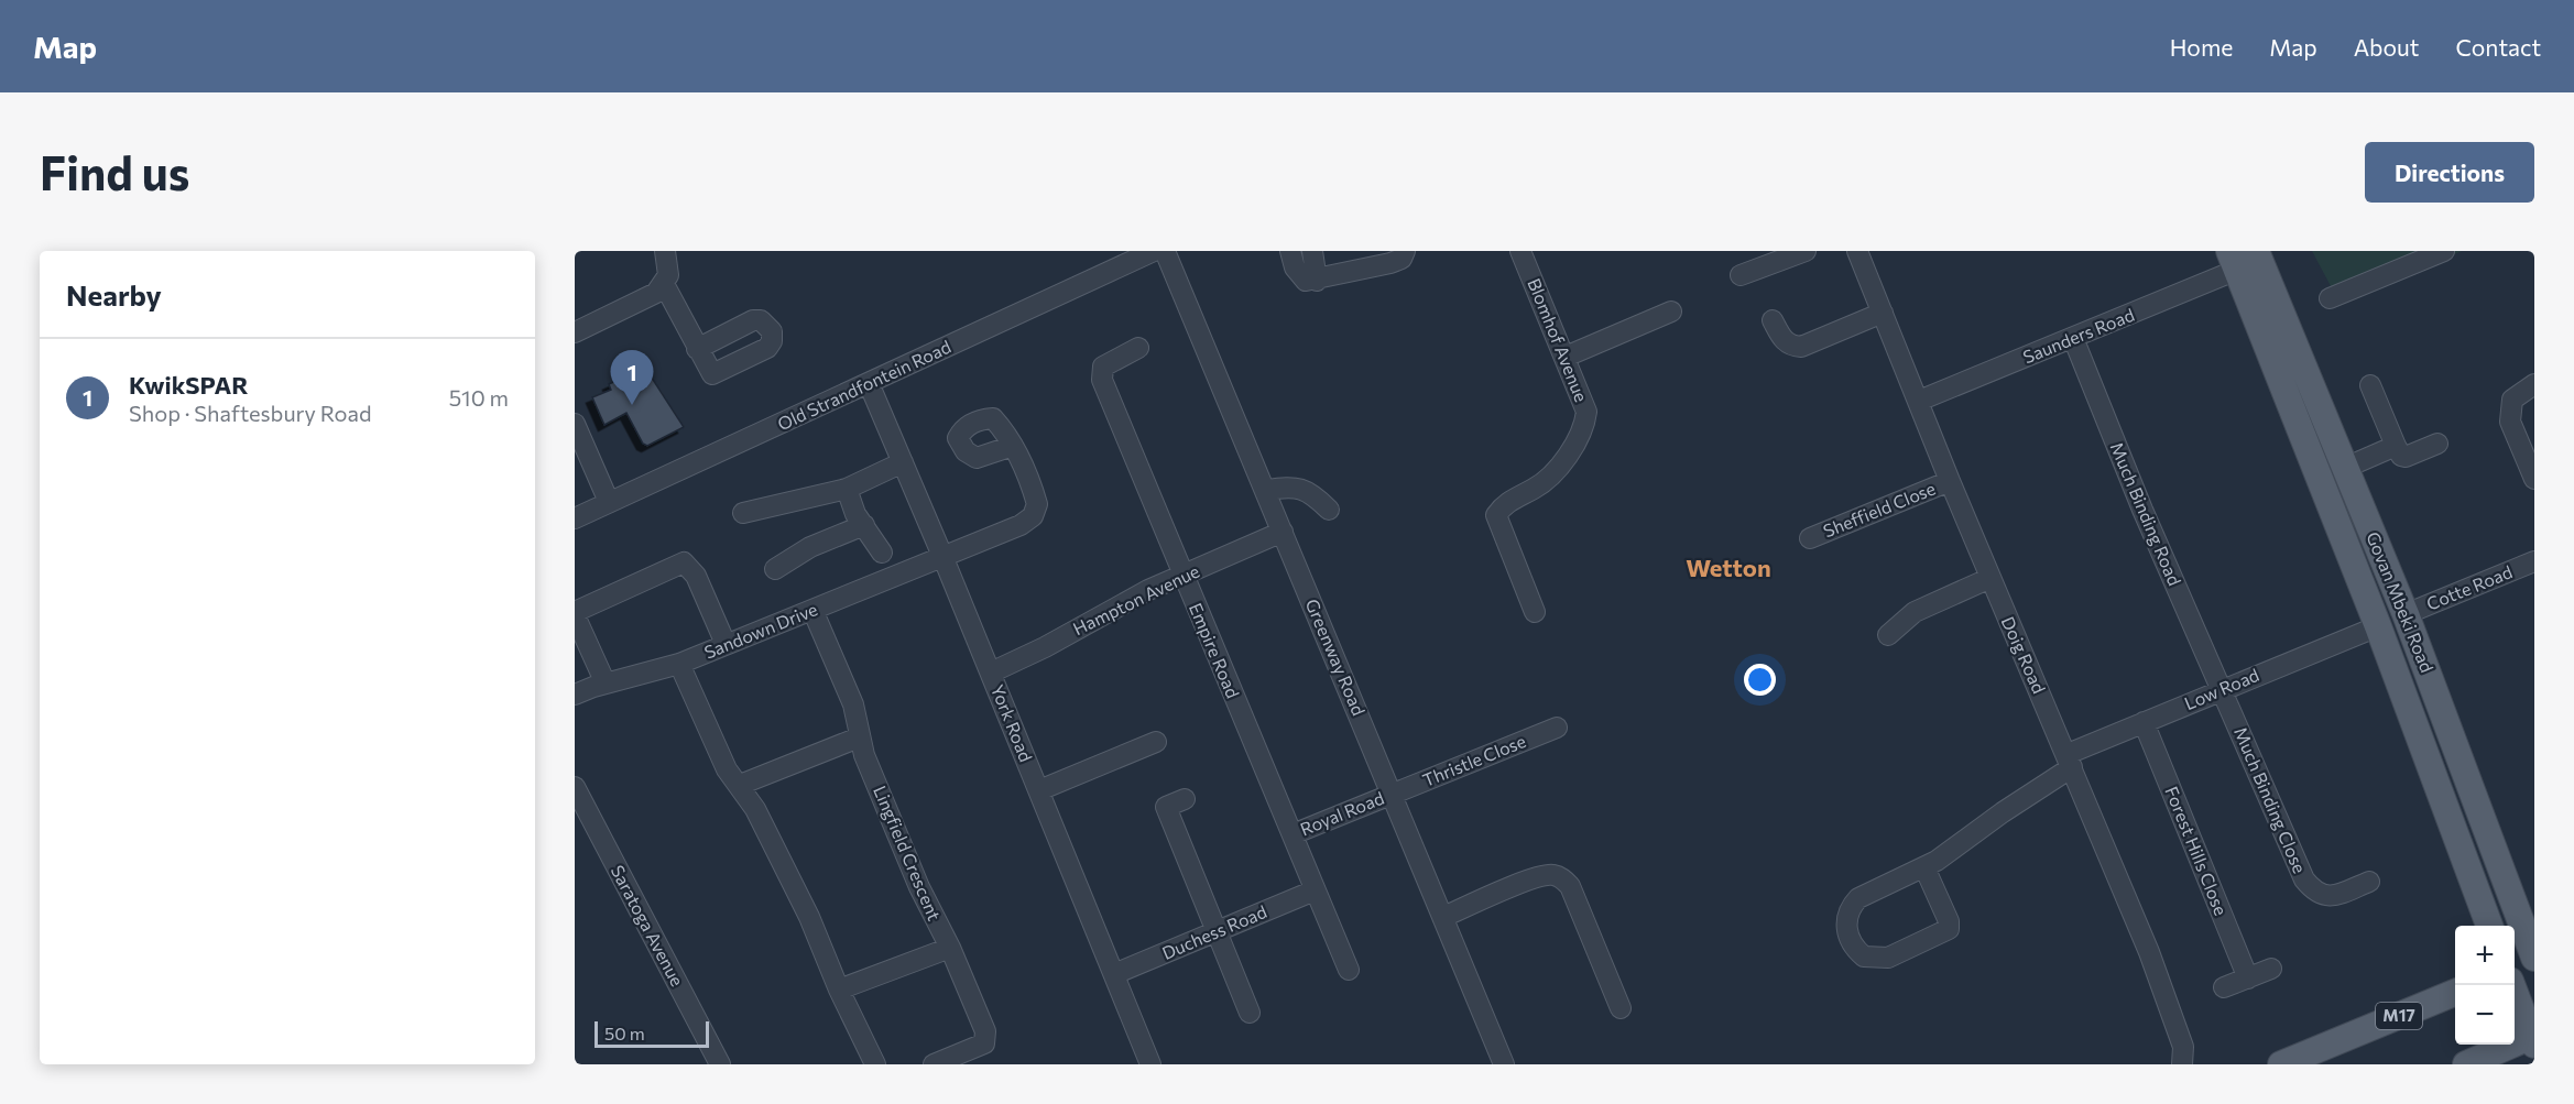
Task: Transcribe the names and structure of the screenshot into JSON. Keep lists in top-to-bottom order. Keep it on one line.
{"streets":{"main road":["Govan Mbeki Road","M17"],"street":["Saunders Road","Blomhof Avenue","Old Strandfontein Road","Sheffield Close","Much Binding Road","Cotte Road","Hampton Avenue","Sandown Drive","Empire Road","Doig Road","Greenway Road","Low Road","York Road","Thristle Close","Much Binding Close","Royal Road","Forest Hills Close","Lingfield Crescent","Saratoga Avenue","Duchess Road"]},"crossings":[["Saunders Road","Much Binding Road"],["Saunders Road","Govan Mbeki Road"],["Saunders Road","Doig Road"],["Old Strandfontein Road","York Road"],["Sheffield Close","Doig Road"],["Much Binding Road","Low Road"],["Much Binding Road","Much Binding Close"],["Cotte Road","Govan Mbeki Road"],["Hampton Avenue","Empire Road"],["Hampton Avenue","Greenway Road"],["Hampton Avenue","York Road"],["Govan Mbeki Road","Low Road"],["Sandown Drive","York Road"],["Sandown Drive","Lingfield Crescent"],["Empire Road","Royal Road"],["Empire Road","Duchess Road"],["Doig Road","Low Road"],["Greenway Road","Thristle Close"],["Greenway Road","Royal Road"],["Low Road","Much Binding Close"],["Low Road","Forest Hills Close"],["York Road","Duchess Road"],["Thristle Close","Royal Road"]],"districts":["Wetton"],"scale_bar":"50 m","page":{"header":"Map","nav":["Home","Map","About","Contact"],"buttons":"Directions","title":"Find us","heading":"Nearby","list":[{"mark":"1","name":"KwikSPAR","note":"Shop · Shaftesbury Road","value":"510 m"}],"pins":"1","map_buttons":["+","−"],"scale":"50 m"}}
